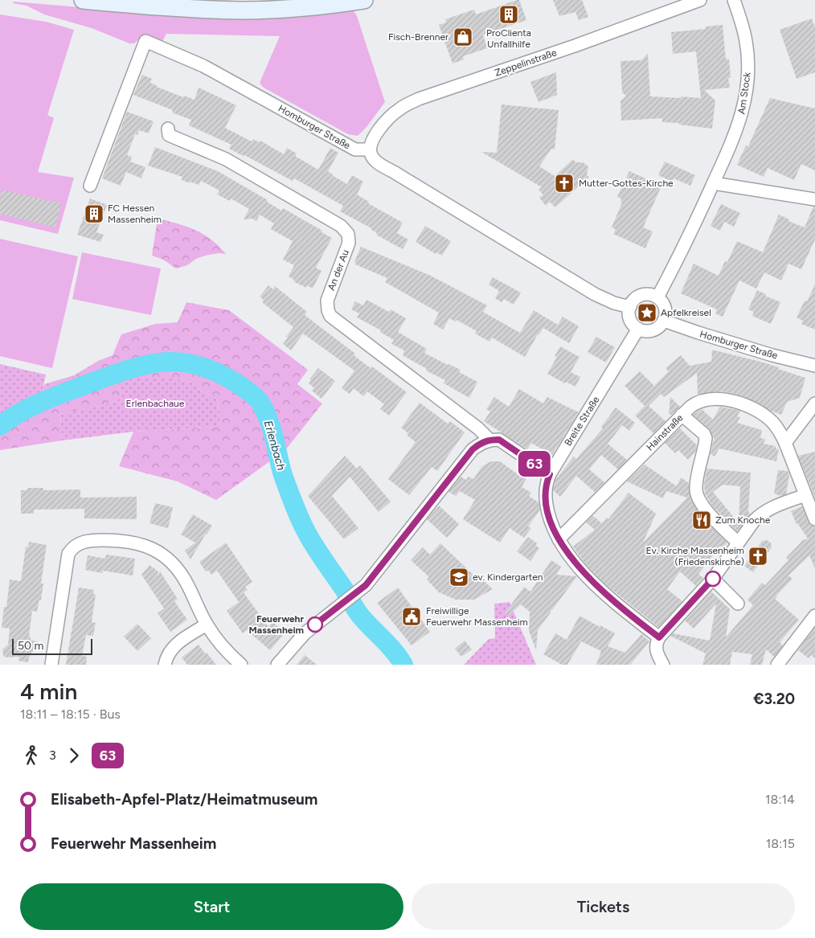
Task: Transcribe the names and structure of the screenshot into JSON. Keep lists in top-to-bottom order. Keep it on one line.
{"streets":{"street":["Zeppelinstraße","Am Stock","Homburger Straße","An der Au","Breite Straße","Hainstraße"]},"crossings":[["Zeppelinstraße","Homburger Straße"],["Am Stock","Homburger Straße"],["Am Stock","Breite Straße"],["Homburger Straße","Breite Straße"],["Breite Straße","Hainstraße"]],"water":["Erlenbach"],"parks":["Erlenbachaue"],"places":{"building":["ProClienta Unfallhilfe","FC Hessen Massenheim"],"shop":["Fisch-Brenner"],"church":["Mutter-Gottes-Kirche","Ev. Kirche Massenheim (Friedenskirche)"],"place":["Apfelkreisel"],"restaurant":["Zum Knoche"],"school or university":["ev. Kindergarten"],"public building":["Freiwillige Feuerwehr Massenheim"],"other":["Feuerwehr Massenheim"]},"lines":["bus line 63"],"scale_bar":"50 m","page":{"on_map":"63","scale":"50 m","heading":["4 min","18:11 – 18:15 · Bus","€3.20"],"legs":["3","63"],"list":[{"name":"Elisabeth-Apfel-Platz/Heimatmuseum","value":"18:14"},{"name":"Feuerwehr Massenheim","value":"18:15"}],"buttons":["Start","Tickets"]}}
